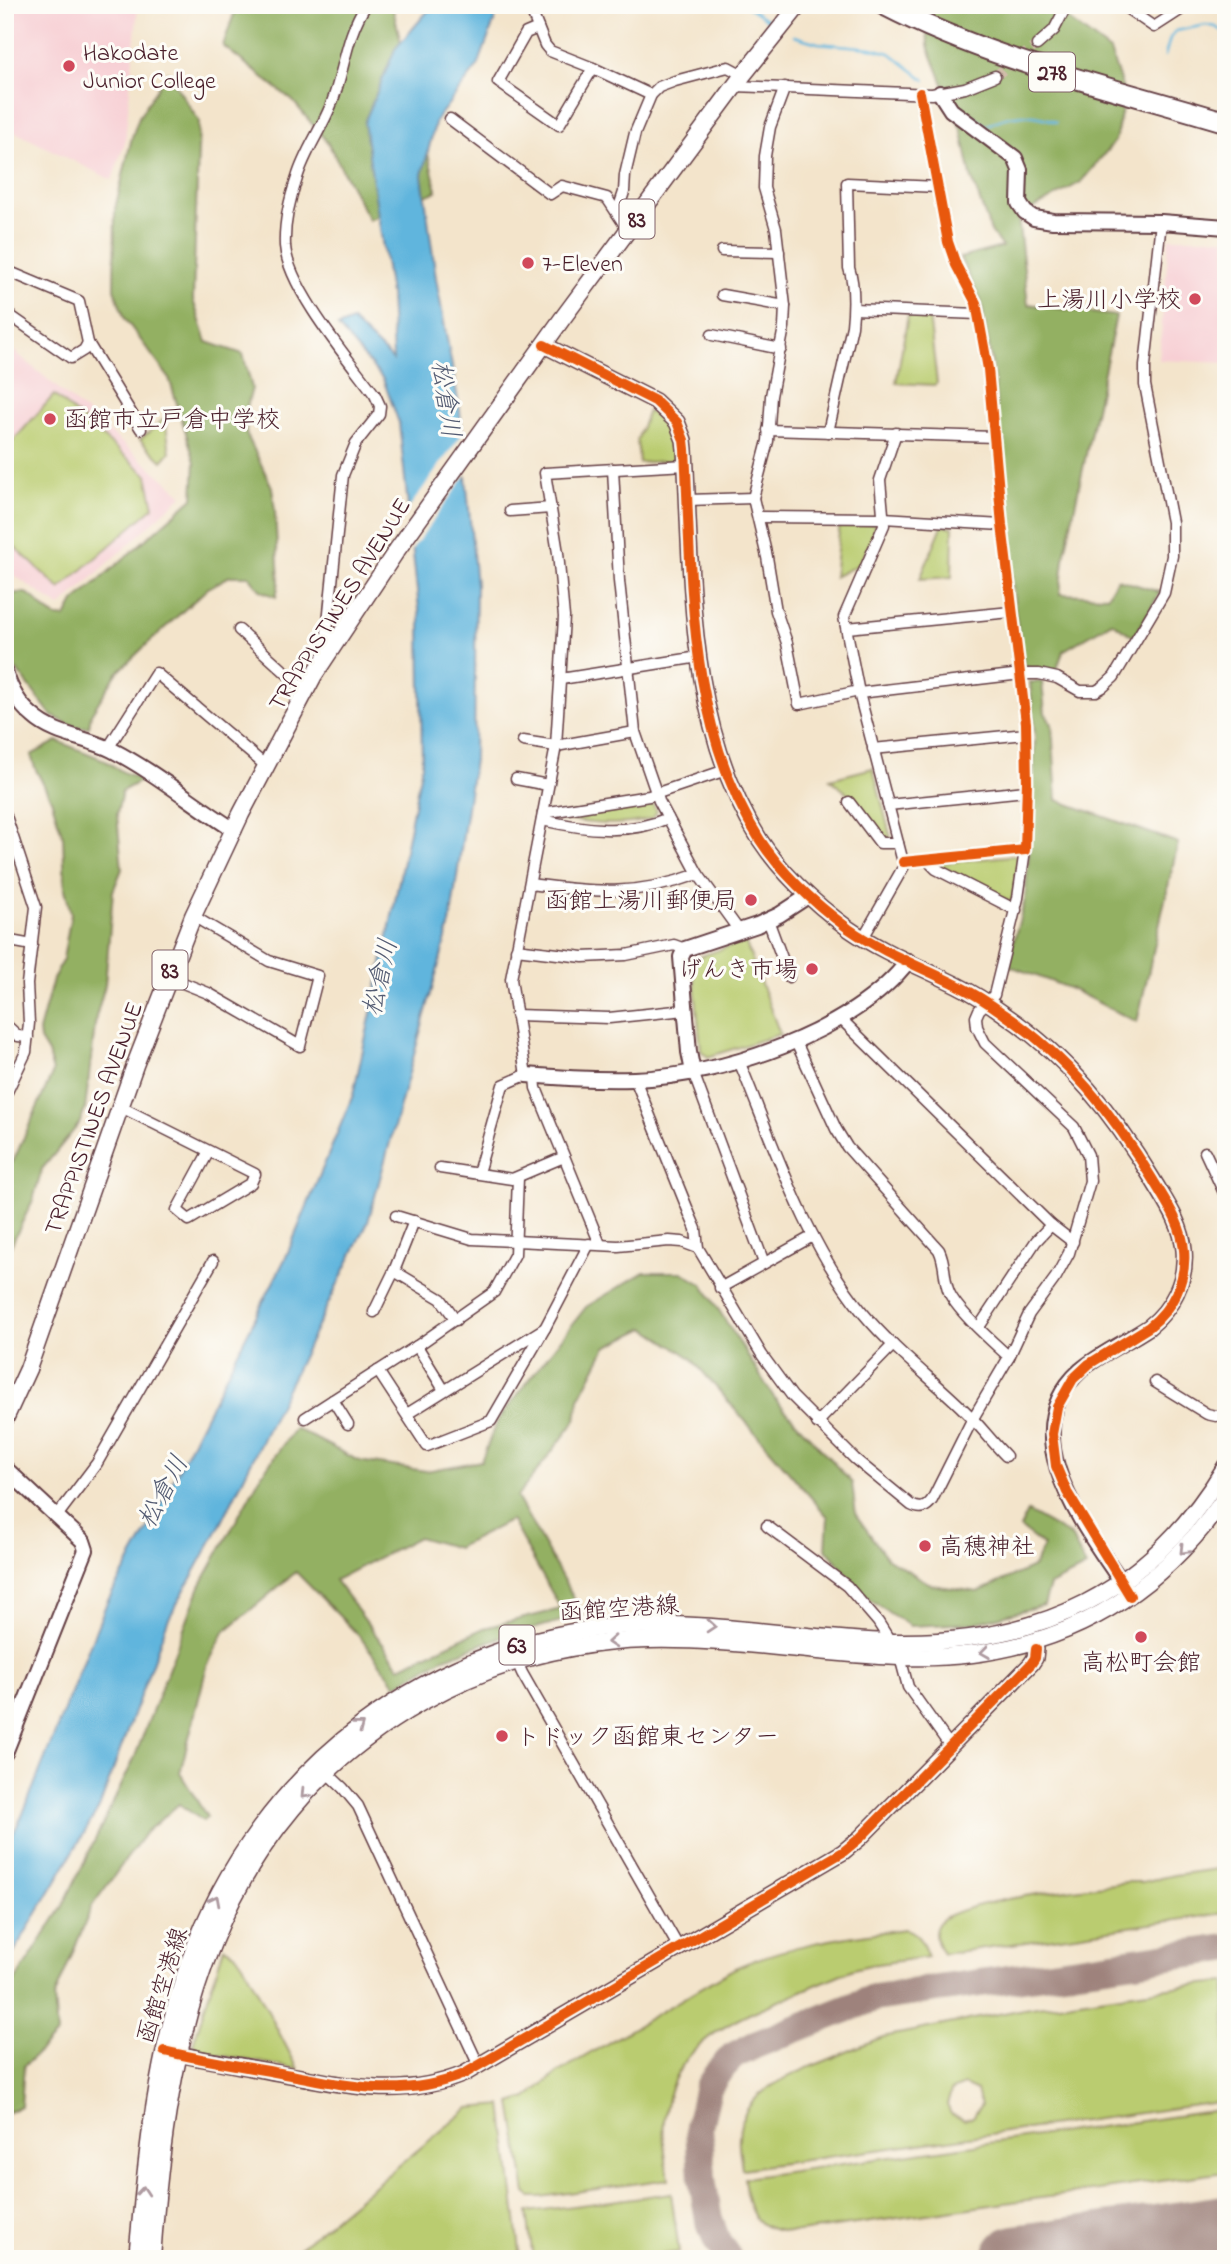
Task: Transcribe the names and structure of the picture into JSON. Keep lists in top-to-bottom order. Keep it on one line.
{"streets":{"highway":["278"],"main road":["83","TRAPPISTINES AVENUE","函館空港線","63"]},"water":["松倉川"],"places":["Hakodate Junior College","7-Eleven","上湯川小学校","函館市立戸倉中学校","函館上湯川郵便局","げんき市場","高穂神社","高松町会館","トドック函館東センター"]}
